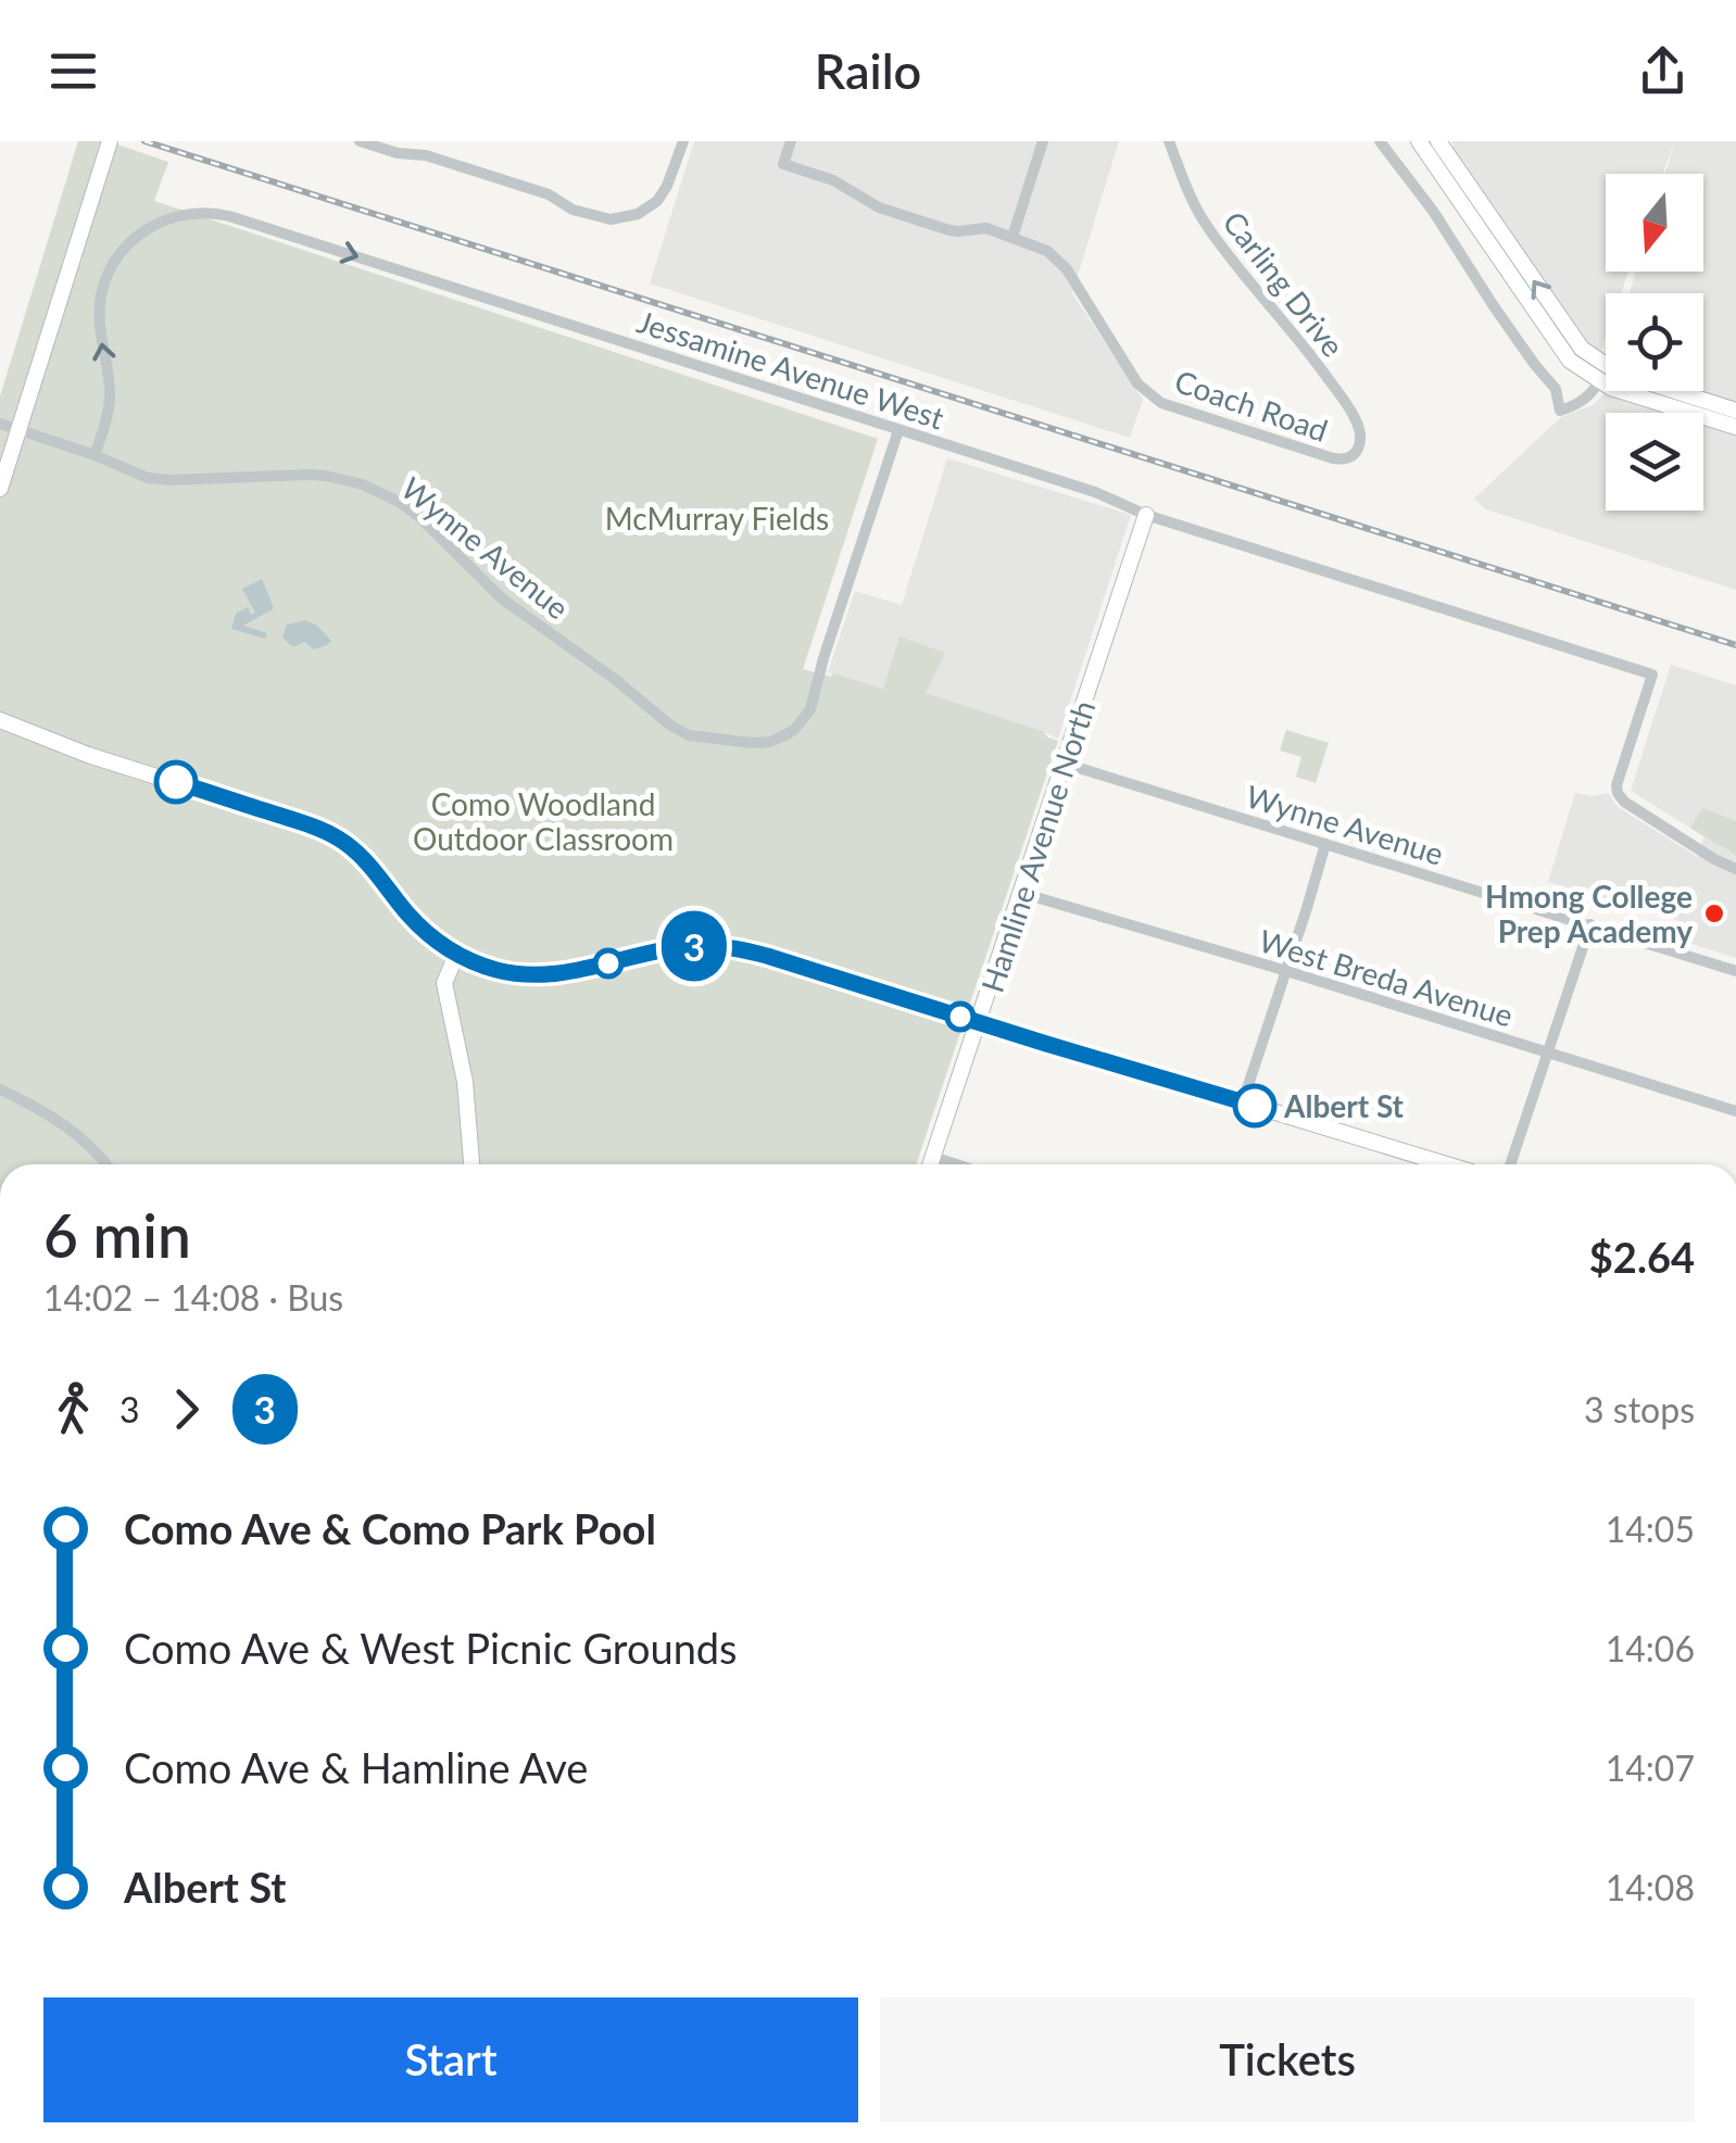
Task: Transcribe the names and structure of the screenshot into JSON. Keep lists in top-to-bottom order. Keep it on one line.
{"streets":{"main road":["Hamline Avenue North"],"street":["Carling Drive","Jessamine Avenue West","Coach Road","Wynne Avenue","West Breda Avenue"]},"crossings":[["Carling Drive","Coach Road"],["Jessamine Avenue West","Wynne Avenue"],["Jessamine Avenue West","Hamline Avenue North"],["Wynne Avenue","Hamline Avenue North"],["Hamline Avenue North","West Breda Avenue"]],"parks":["McMurray Fields","Como Woodland Outdoor Classroom"],"places":["Hmong College Prep Academy","Albert St"],"lines":["bus line 3"],"north":"bottom","page":{"header":"Railo","on_map":"3","heading":["6 min","14:02 – 14:08 · Bus","$2.64"],"legs":["3","3","3 stops"],"list":[{"name":"Como Ave & Como Park Pool","value":"14:05"},{"name":"Como Ave & West Picnic Grounds","value":"14:06"},{"name":"Como Ave & Hamline Ave","value":"14:07"},{"name":"Albert St","value":"14:08"}],"buttons":["Start","Tickets"]}}
